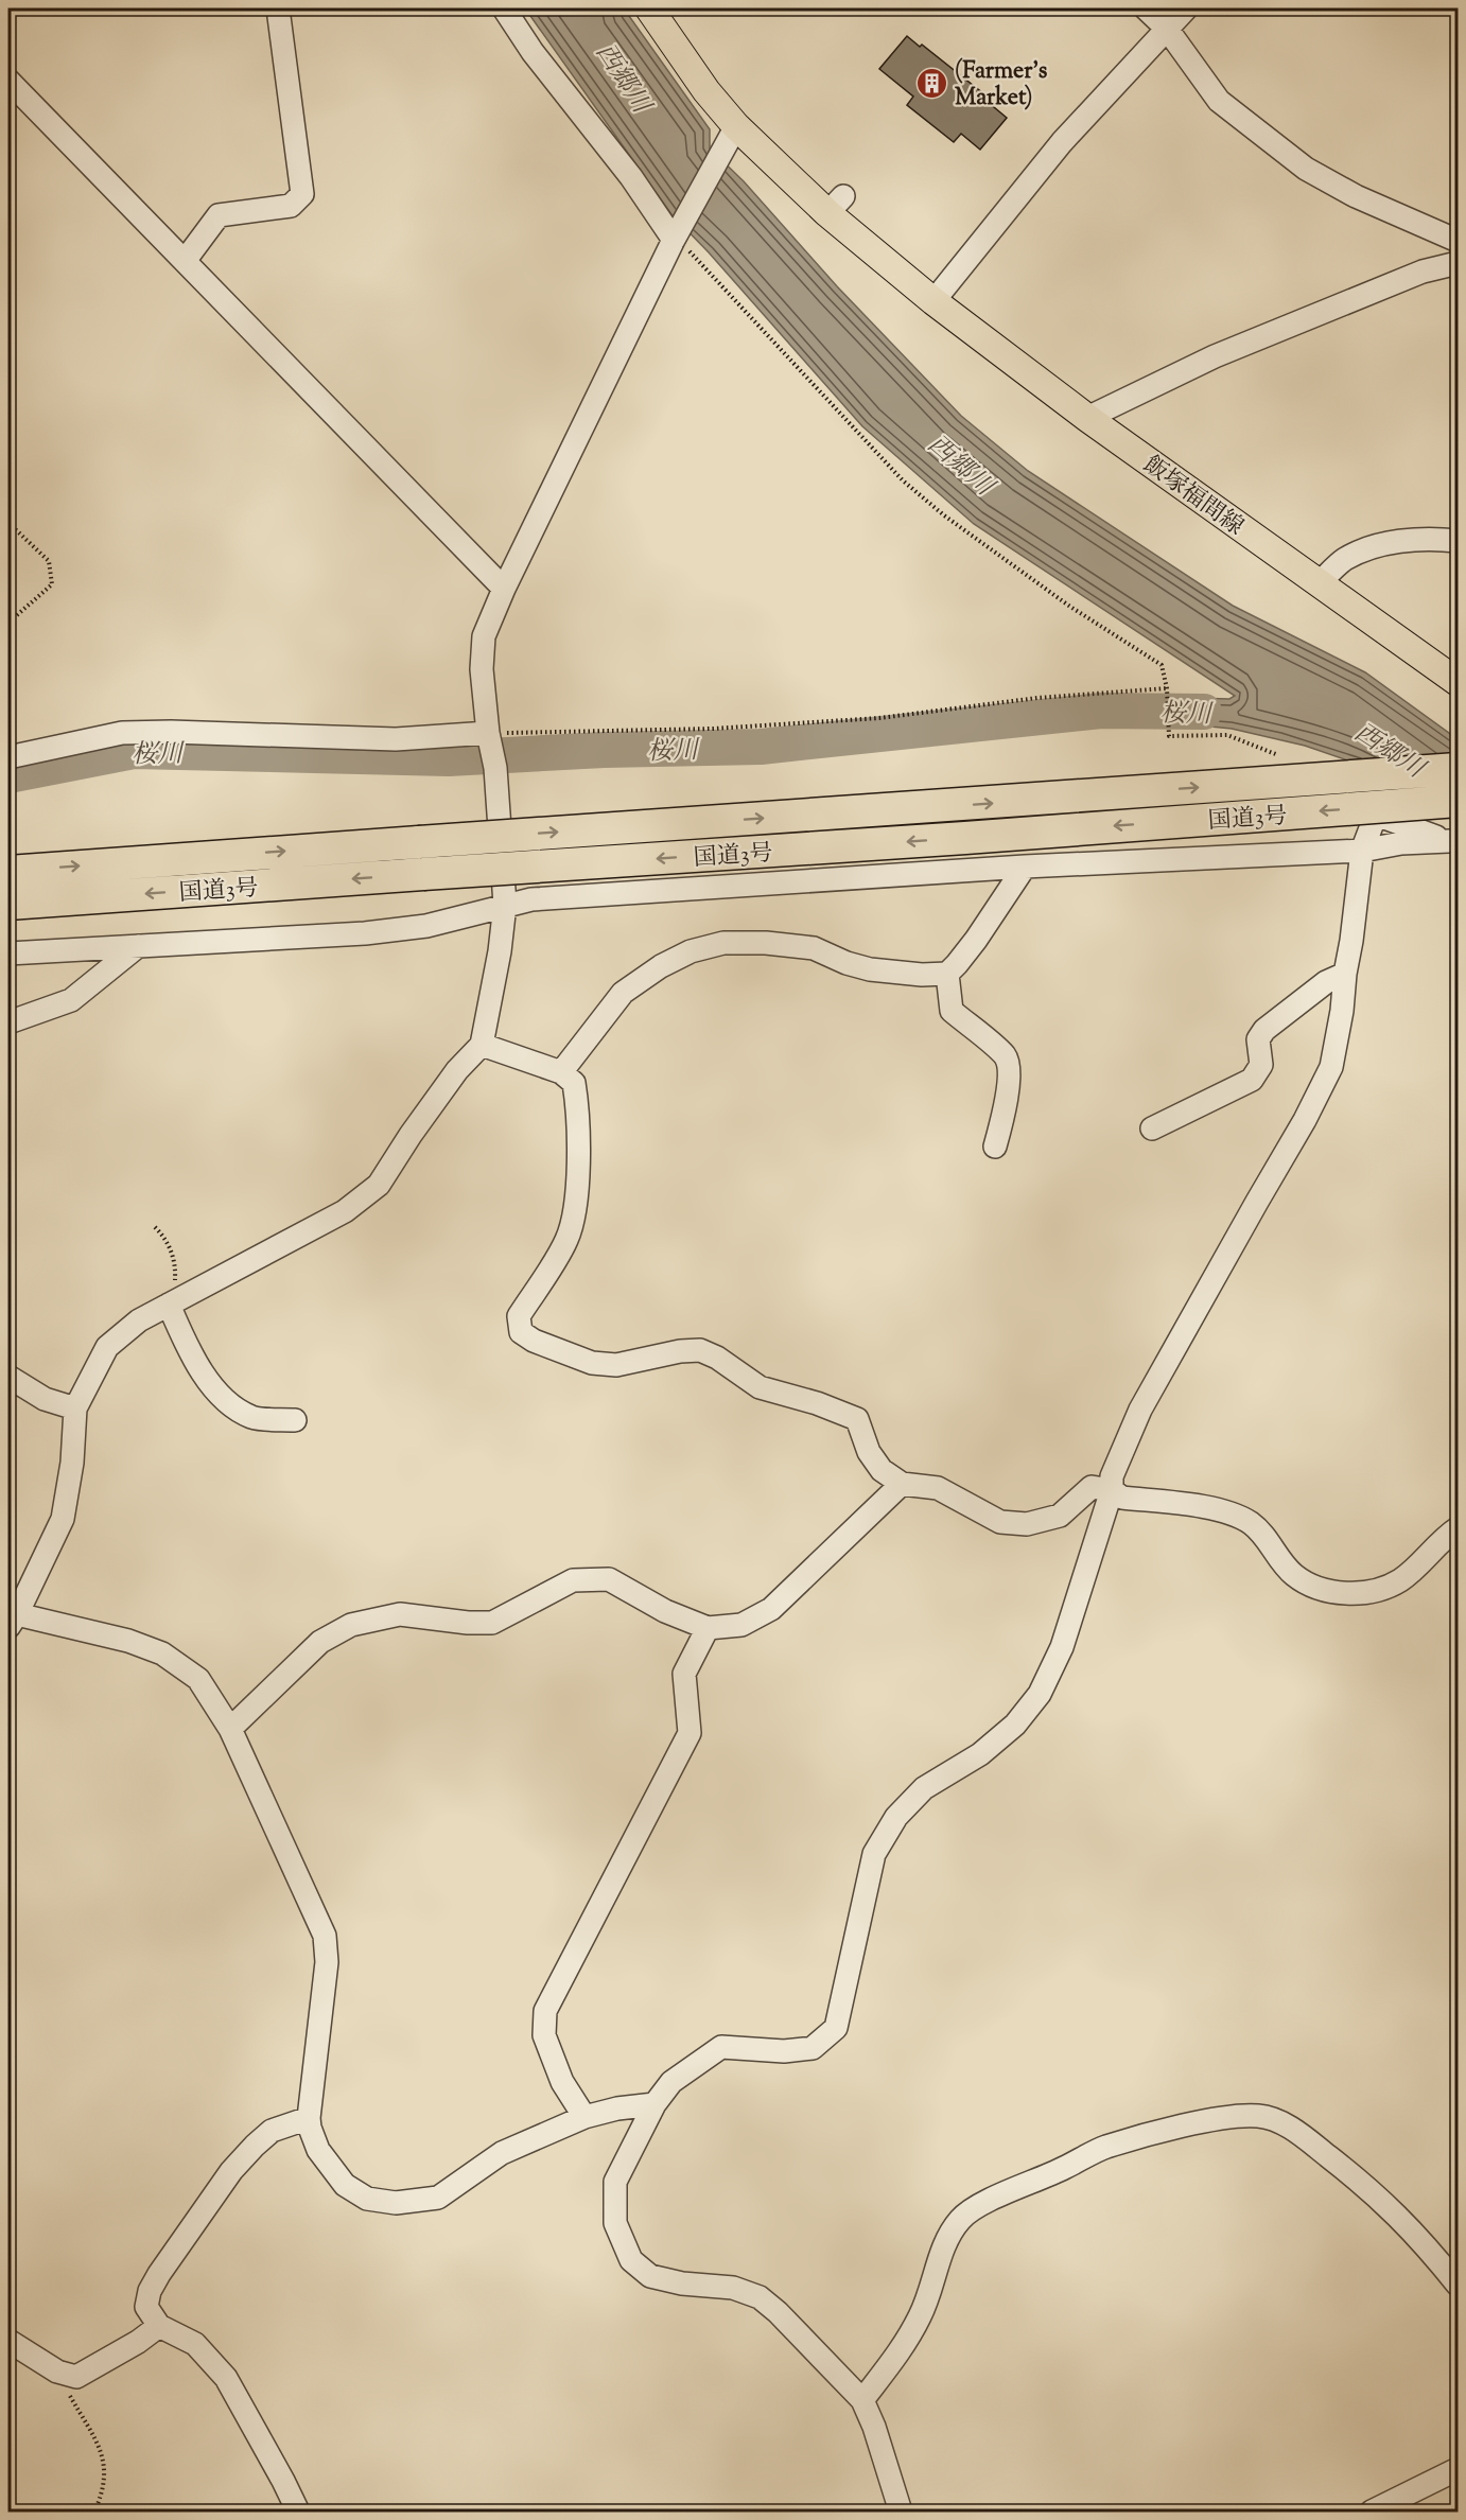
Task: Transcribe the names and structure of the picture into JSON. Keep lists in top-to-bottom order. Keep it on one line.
{"streets":{"highway":["国道3号"],"main road":["飯塚福間線"]},"water":["西郷川","桜川"],"places":{"building":["(Farmer's Market)"]}}
